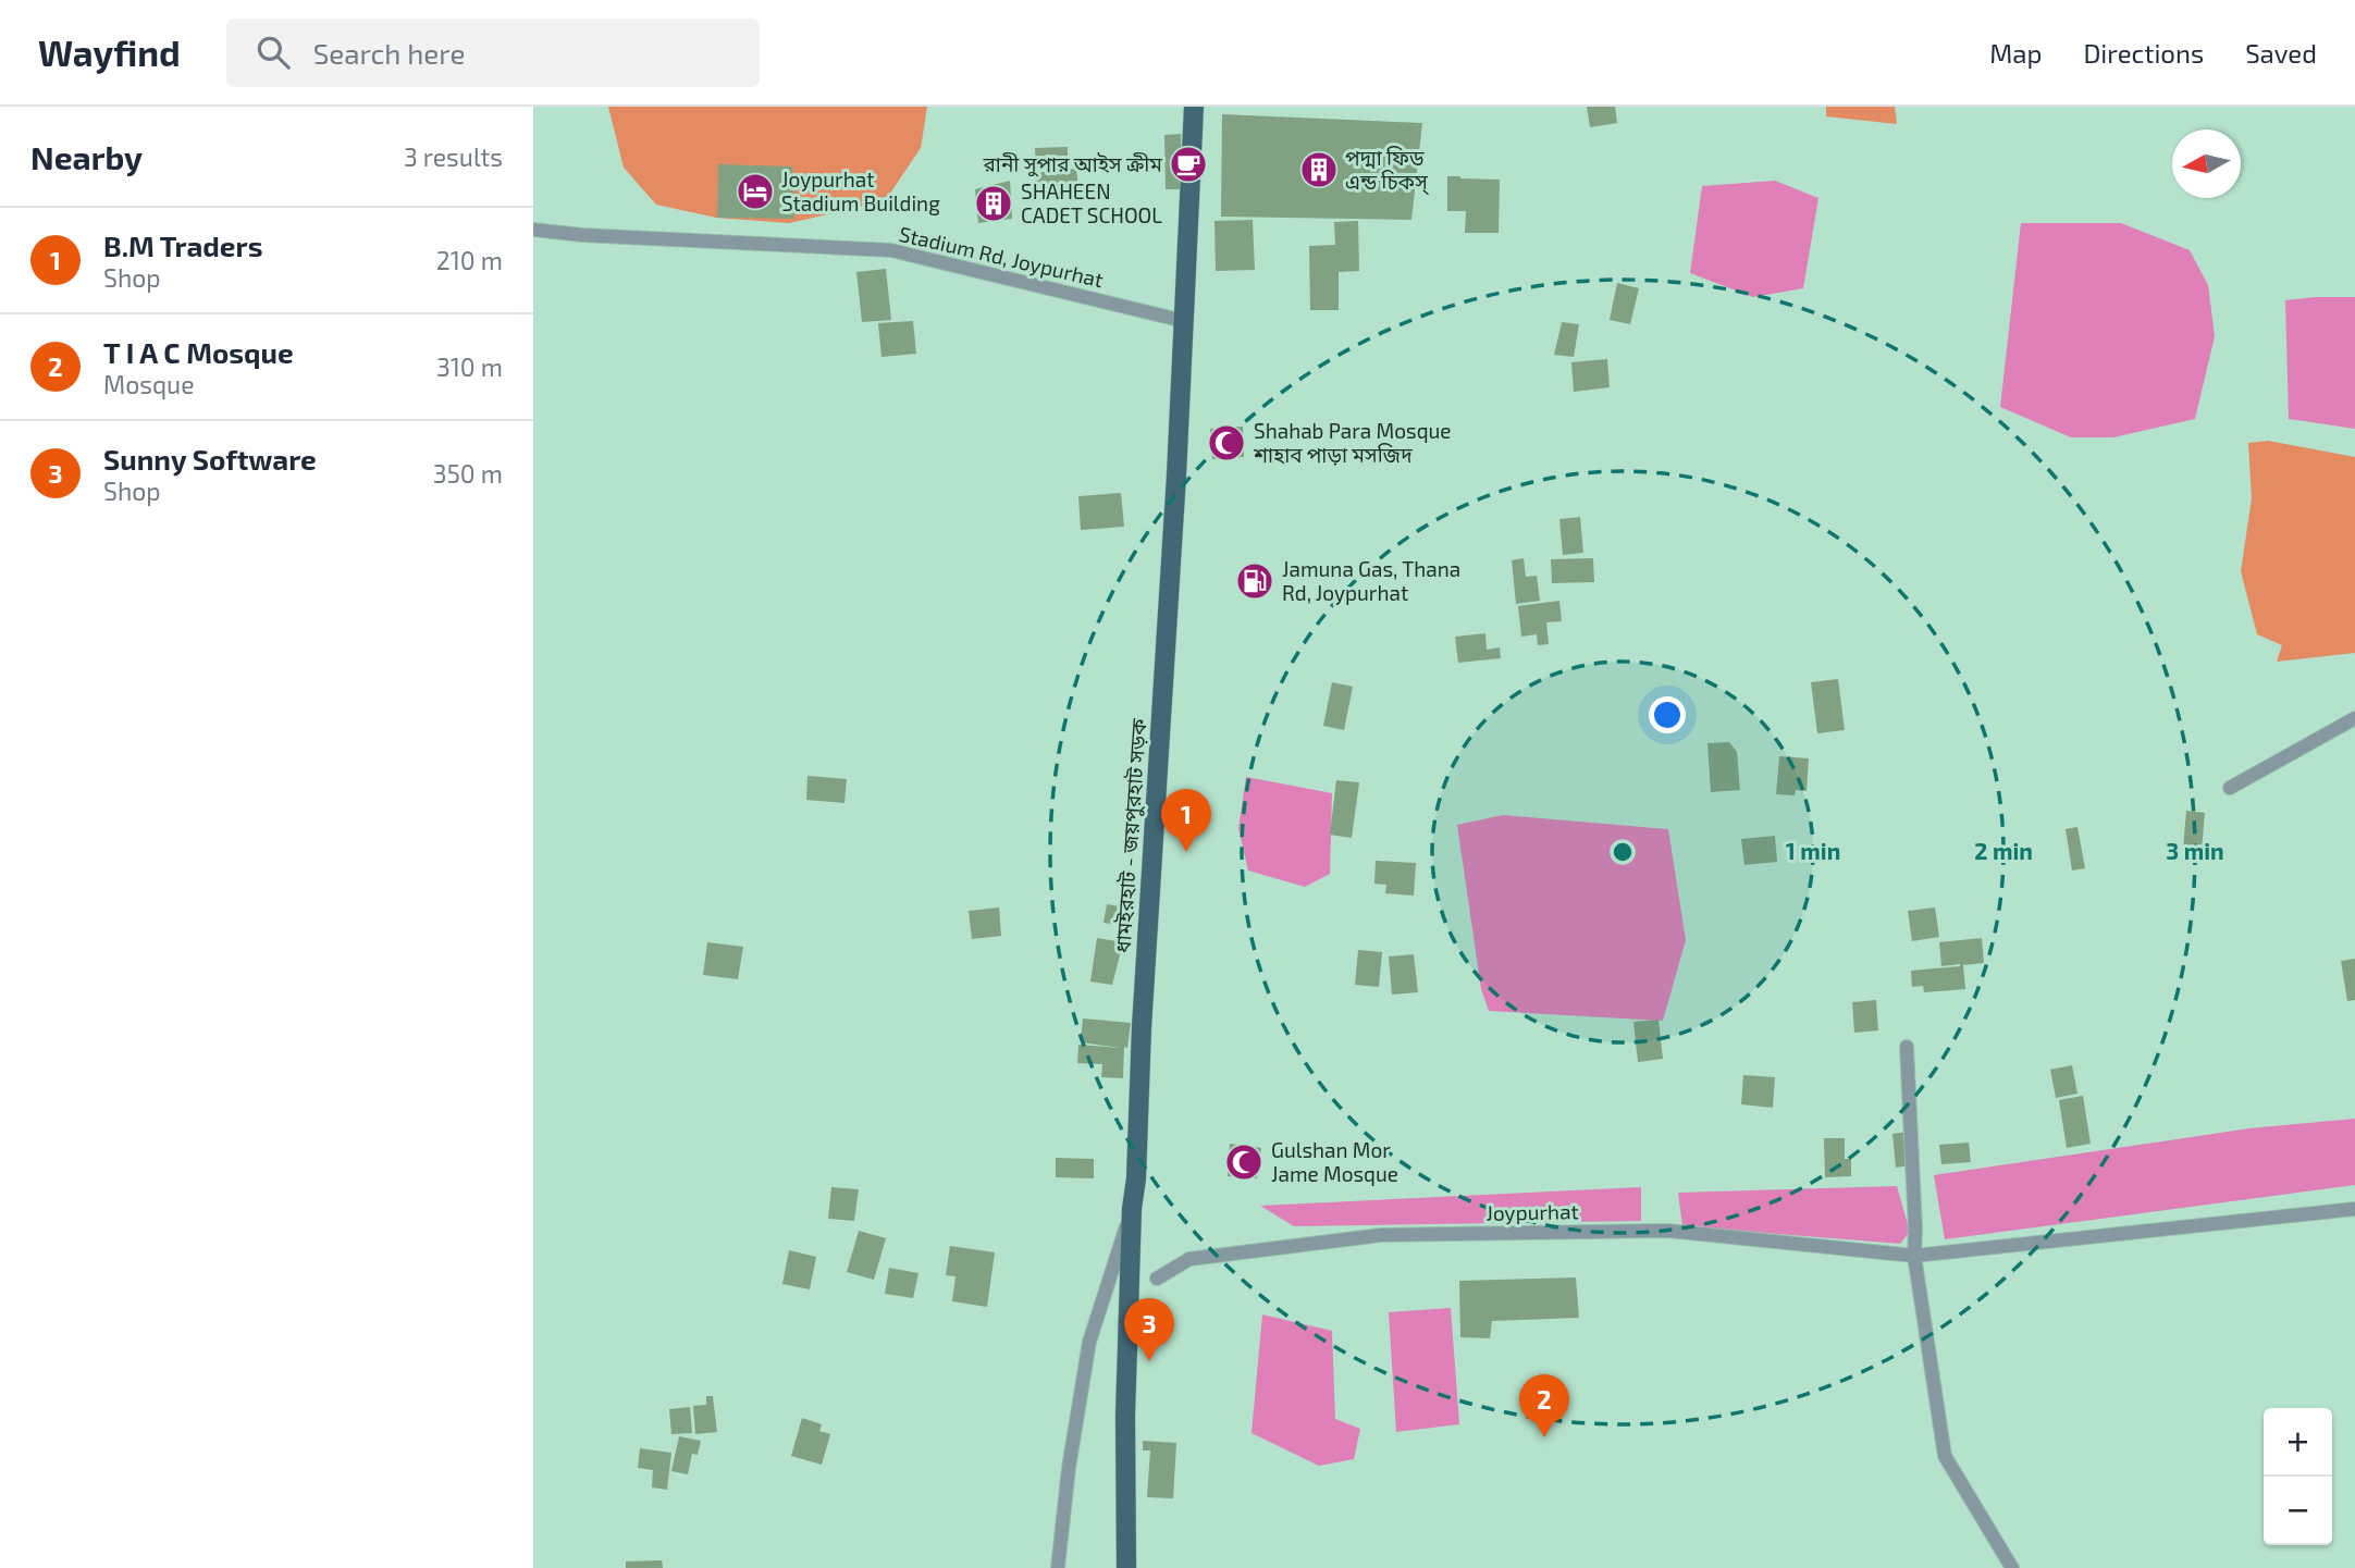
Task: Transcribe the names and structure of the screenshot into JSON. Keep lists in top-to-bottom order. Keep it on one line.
{"streets":{"main road":["ধামইরহাট - জয়পুরহাট সড়ক"],"street":["Stadium Rd, Joypurhat","Joypurhat"]},"crossings":[["Stadium Rd, Joypurhat","ধামইরহাট - জয়পুরহাট সড়ক"]],"places":{"cafe":["রানী সুপার আইস ক্রীম"],"building":["পদ্মা ফিড এন্ড চিকস্‌","SHAHEEN CADET SCHOOL"],"hotel":["Joypurhat Stadium Building"],"mosque":["Shahab Para Mosque শাহাব পাড়া মসজিদ","Gulshan Mor Jame Mosque"],"fuel station":["Jamuna Gas, Thana Rd, Joypurhat"]},"north":"left","page":{"header":"Wayfind","search":"Search here","nav":["Map","Directions","Saved"],"heading":["Nearby","3 results"],"list":[{"mark":"1","name":"B.M Traders","note":"Shop","value":"210 m"},{"mark":"2","name":"T I A C Mosque","note":"Mosque","value":"310 m"},{"mark":"3","name":"Sunny Software","note":"Shop","value":"350 m"}],"pins":["1","3","2"],"map_buttons":["+","−"]},"rings":["1 min","2 min","3 min"]}
